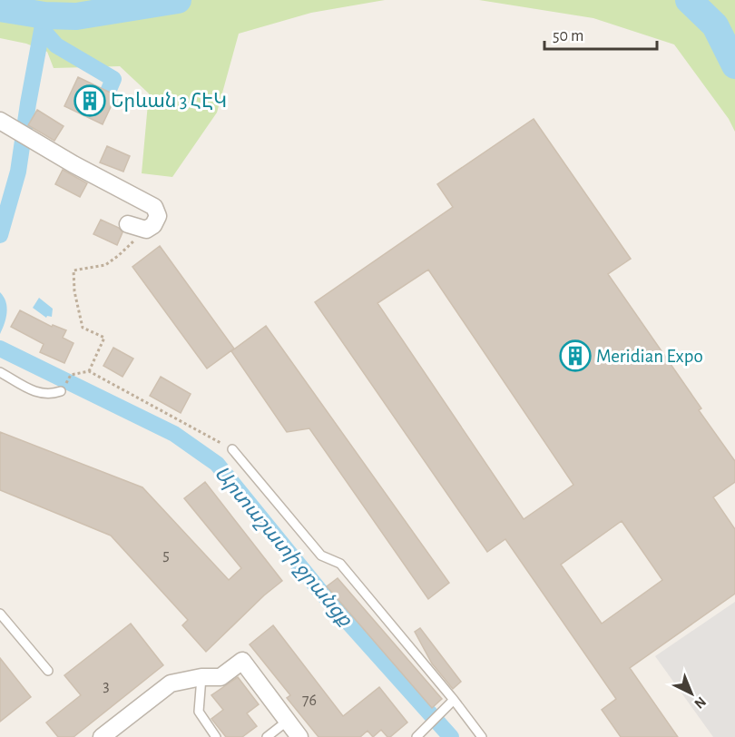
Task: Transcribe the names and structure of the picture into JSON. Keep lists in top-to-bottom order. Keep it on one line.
{"water":["Արտաշատի ջրանցք"],"places":{"building":["Երևան 3 ՀԷԿ","Meridian Expo"]},"house_numbers":["5","3","76"],"scale_bar":"50 m","north":"bottom right"}
